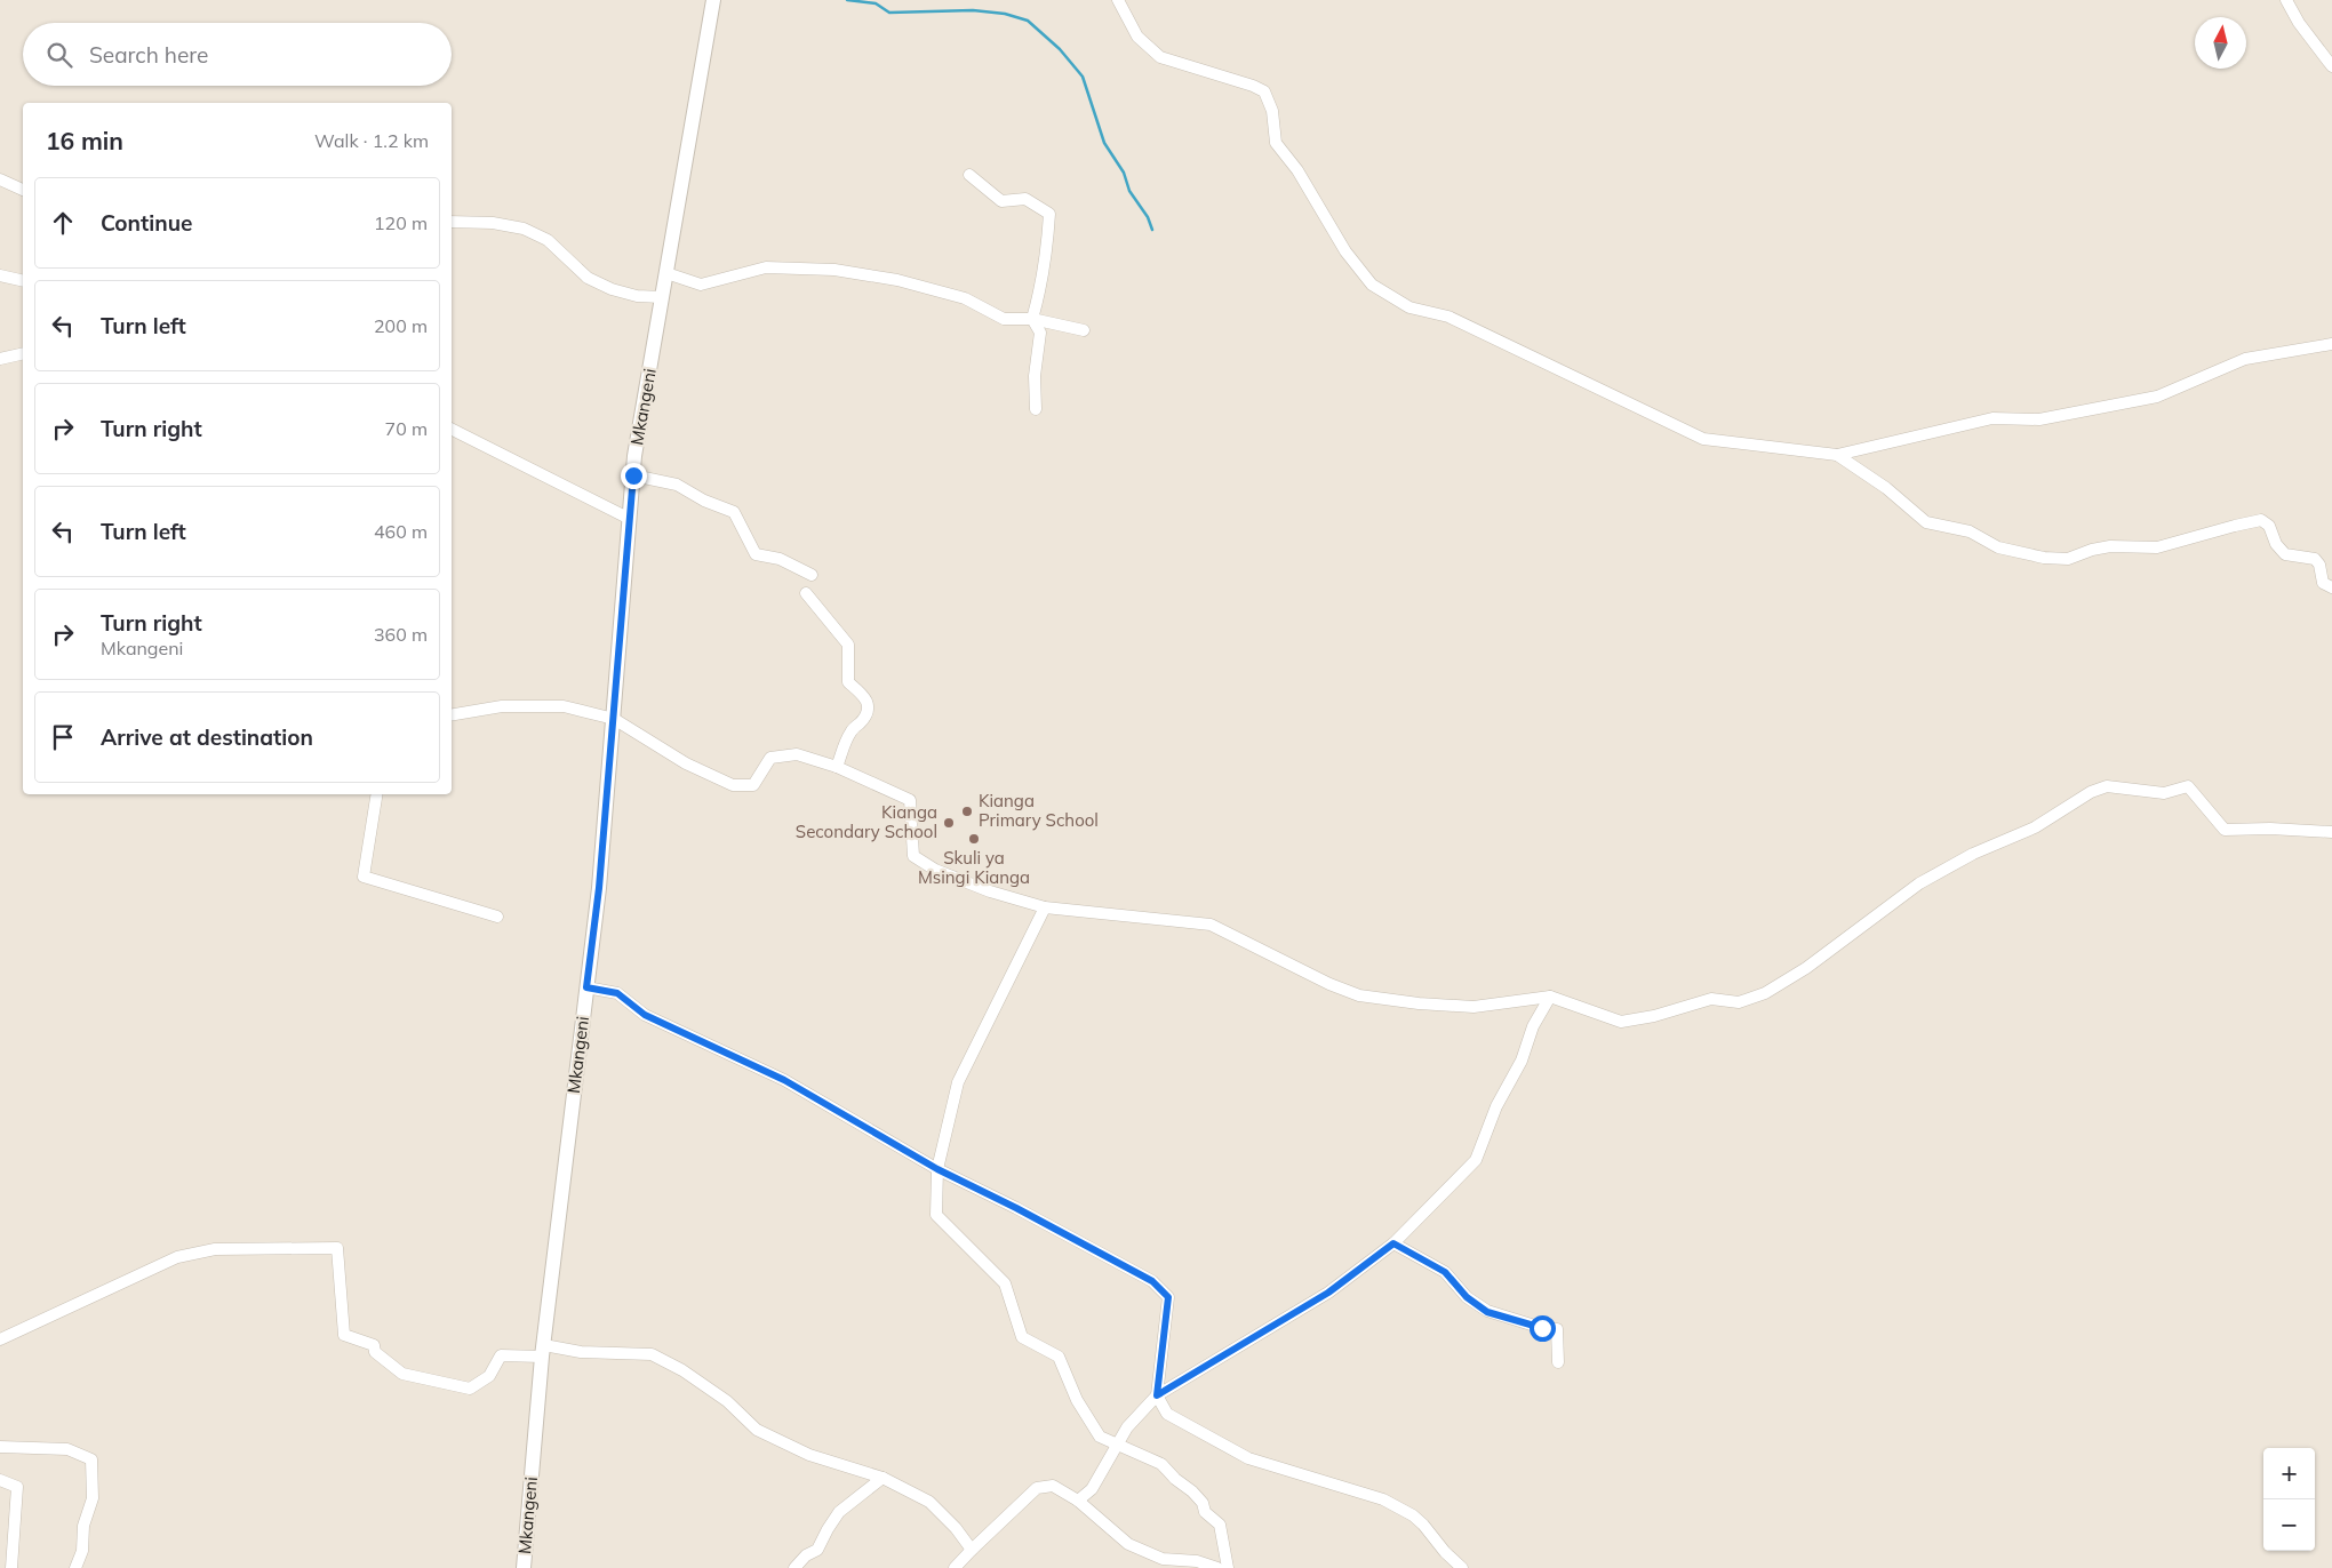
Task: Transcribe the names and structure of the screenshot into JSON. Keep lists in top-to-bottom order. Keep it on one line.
{"streets":{"street":["Mkangeni"]},"places":["Kianga Primary School","Kianga Secondary School","Skuli ya Msingi Kianga"],"north":"top","page":{"search":"Search here","heading":["16 min","Walk · 1.2 km"],"list":[["Continue","120 m"],["Turn left","200 m"],["Turn right","70 m"],["Turn left","460 m"],["Turn right","Mkangeni","360 m"],"Arrive at destination"],"map_buttons":["+","−"]}}
